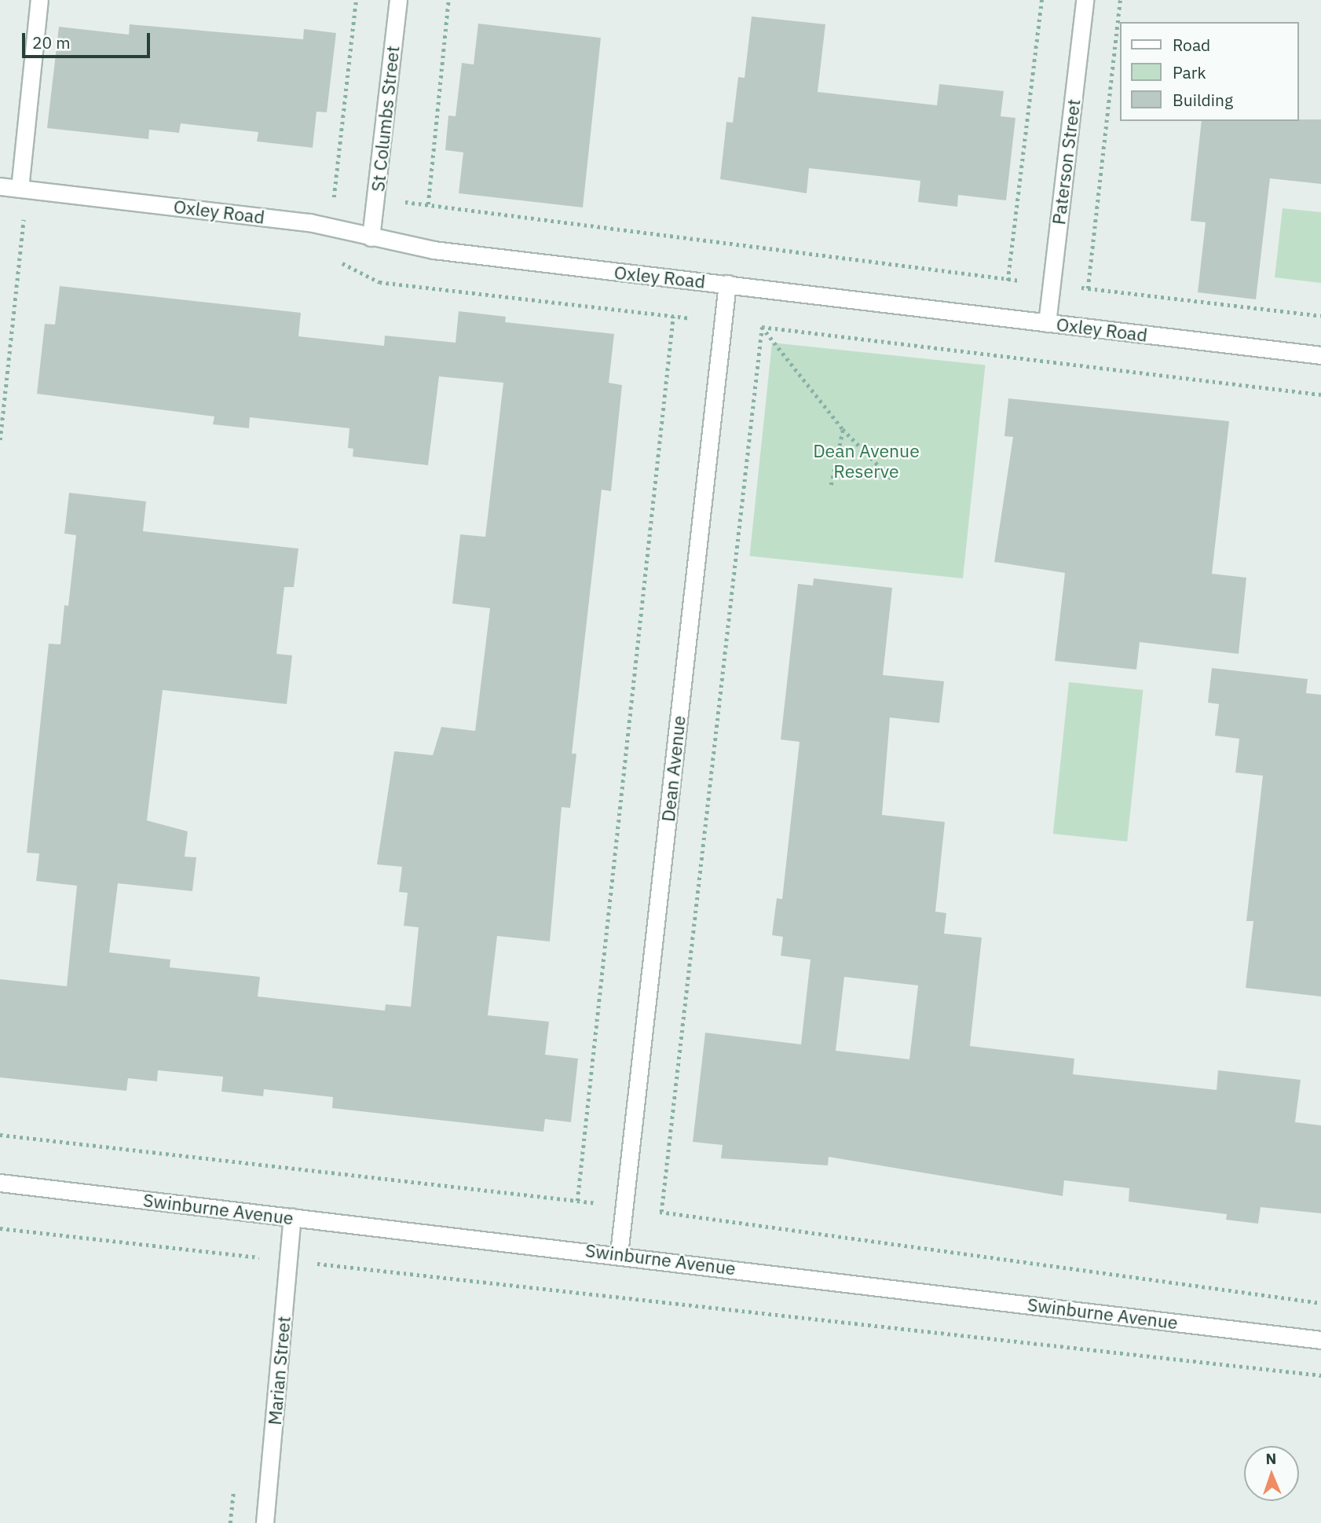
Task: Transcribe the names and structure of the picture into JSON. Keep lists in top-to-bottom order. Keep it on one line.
{"streets":{"street":["St Columbs Street","Paterson Street","Oxley Road","Dean Avenue","Swinburne Avenue","Marian Street"]},"crossings":[["St Columbs Street","Oxley Road"],["Paterson Street","Oxley Road"],["Oxley Road","Dean Avenue"],["Dean Avenue","Swinburne Avenue"],["Swinburne Avenue","Marian Street"]],"parks":["Dean Avenue Reserve"],"legend":["Road","Park","Building"],"scale_bar":"20 m","north":"top"}
